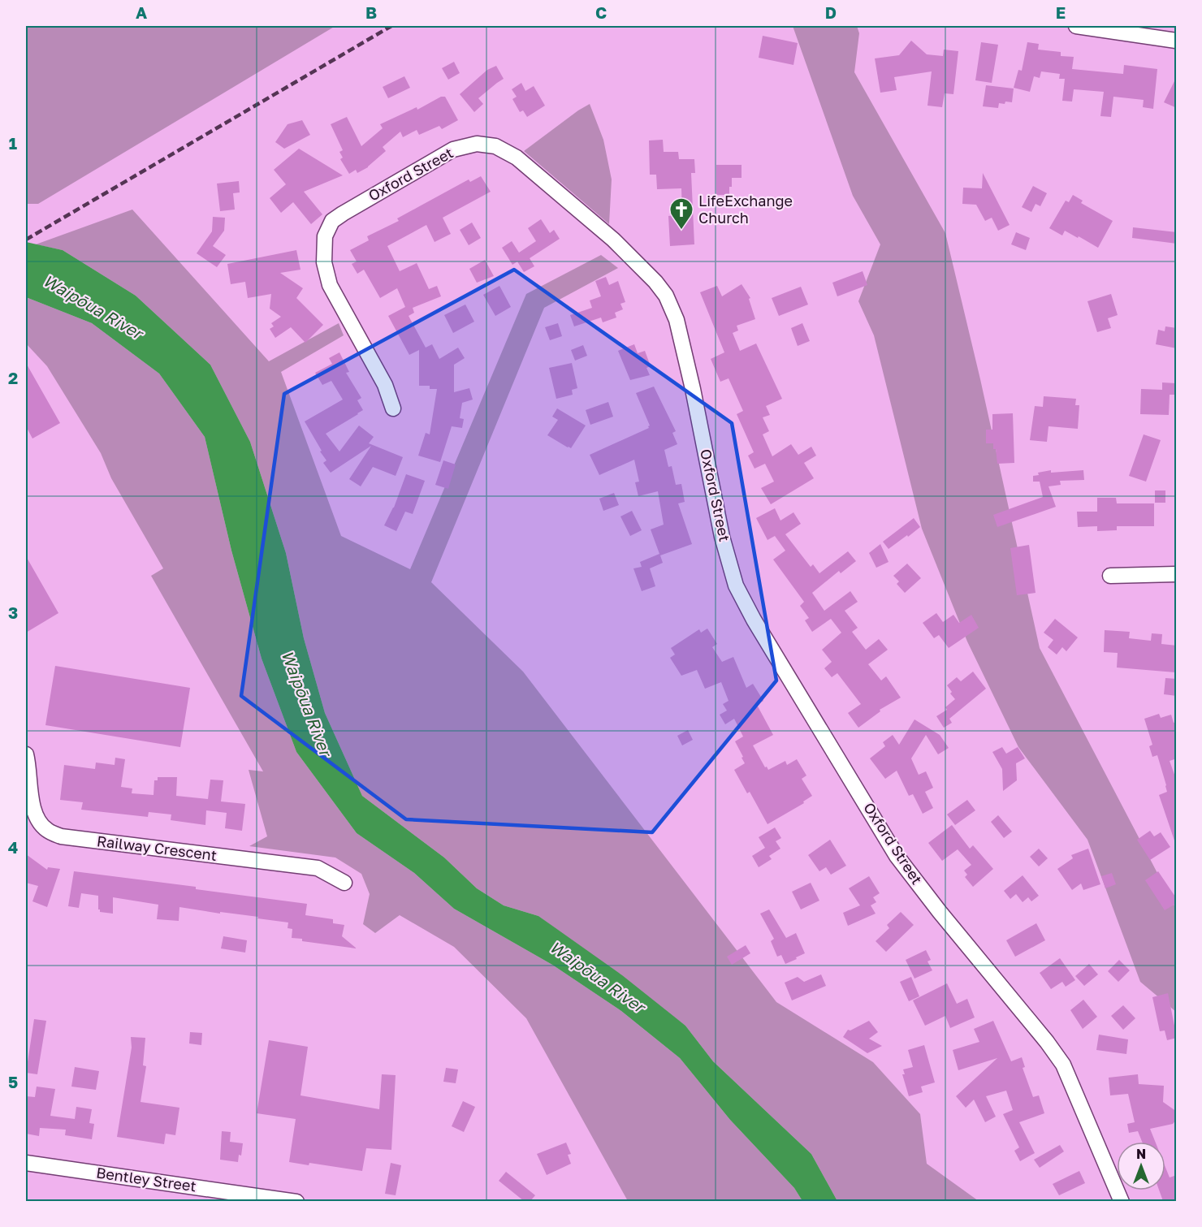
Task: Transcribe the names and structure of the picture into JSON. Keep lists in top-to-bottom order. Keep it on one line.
{"streets":{"street":["Oxford Street","Railway Crescent","Bentley Street"]},"water":["Waipōua River"],"places":{"church":["LifeExchange Church"]},"north":"top","grid":{"columns":["A","B","C","D","E"],"rows":["1","2","3","4","5"]}}
